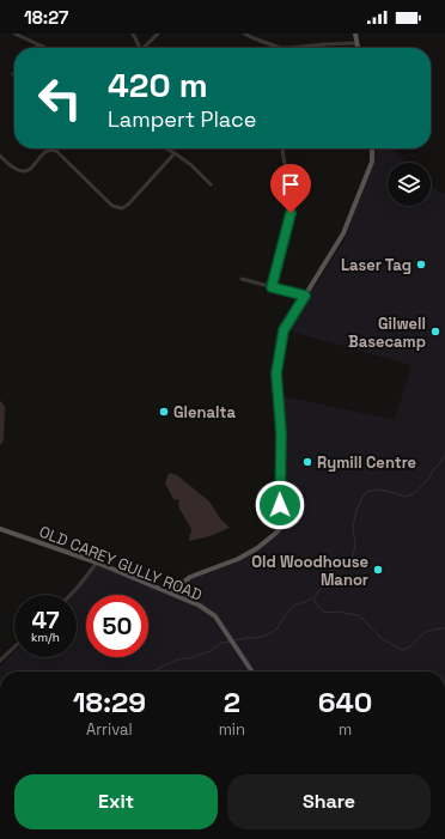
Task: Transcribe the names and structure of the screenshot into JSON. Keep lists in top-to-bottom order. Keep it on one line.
{"streets":{"main road":["OLD CAREY GULLY ROAD"]},"places":["Laser Tag","Gilwell Basecamp","Glenalta","Rymill Centre","Old Woodhouse Manor"],"page":{"status":"18:27","turn":["420 m","Lampert Place"],"speed":"47 km/h","limit":"50","eta":["18:29","Arrival","2","min","640","m"],"buttons":["Exit","Share"]}}
